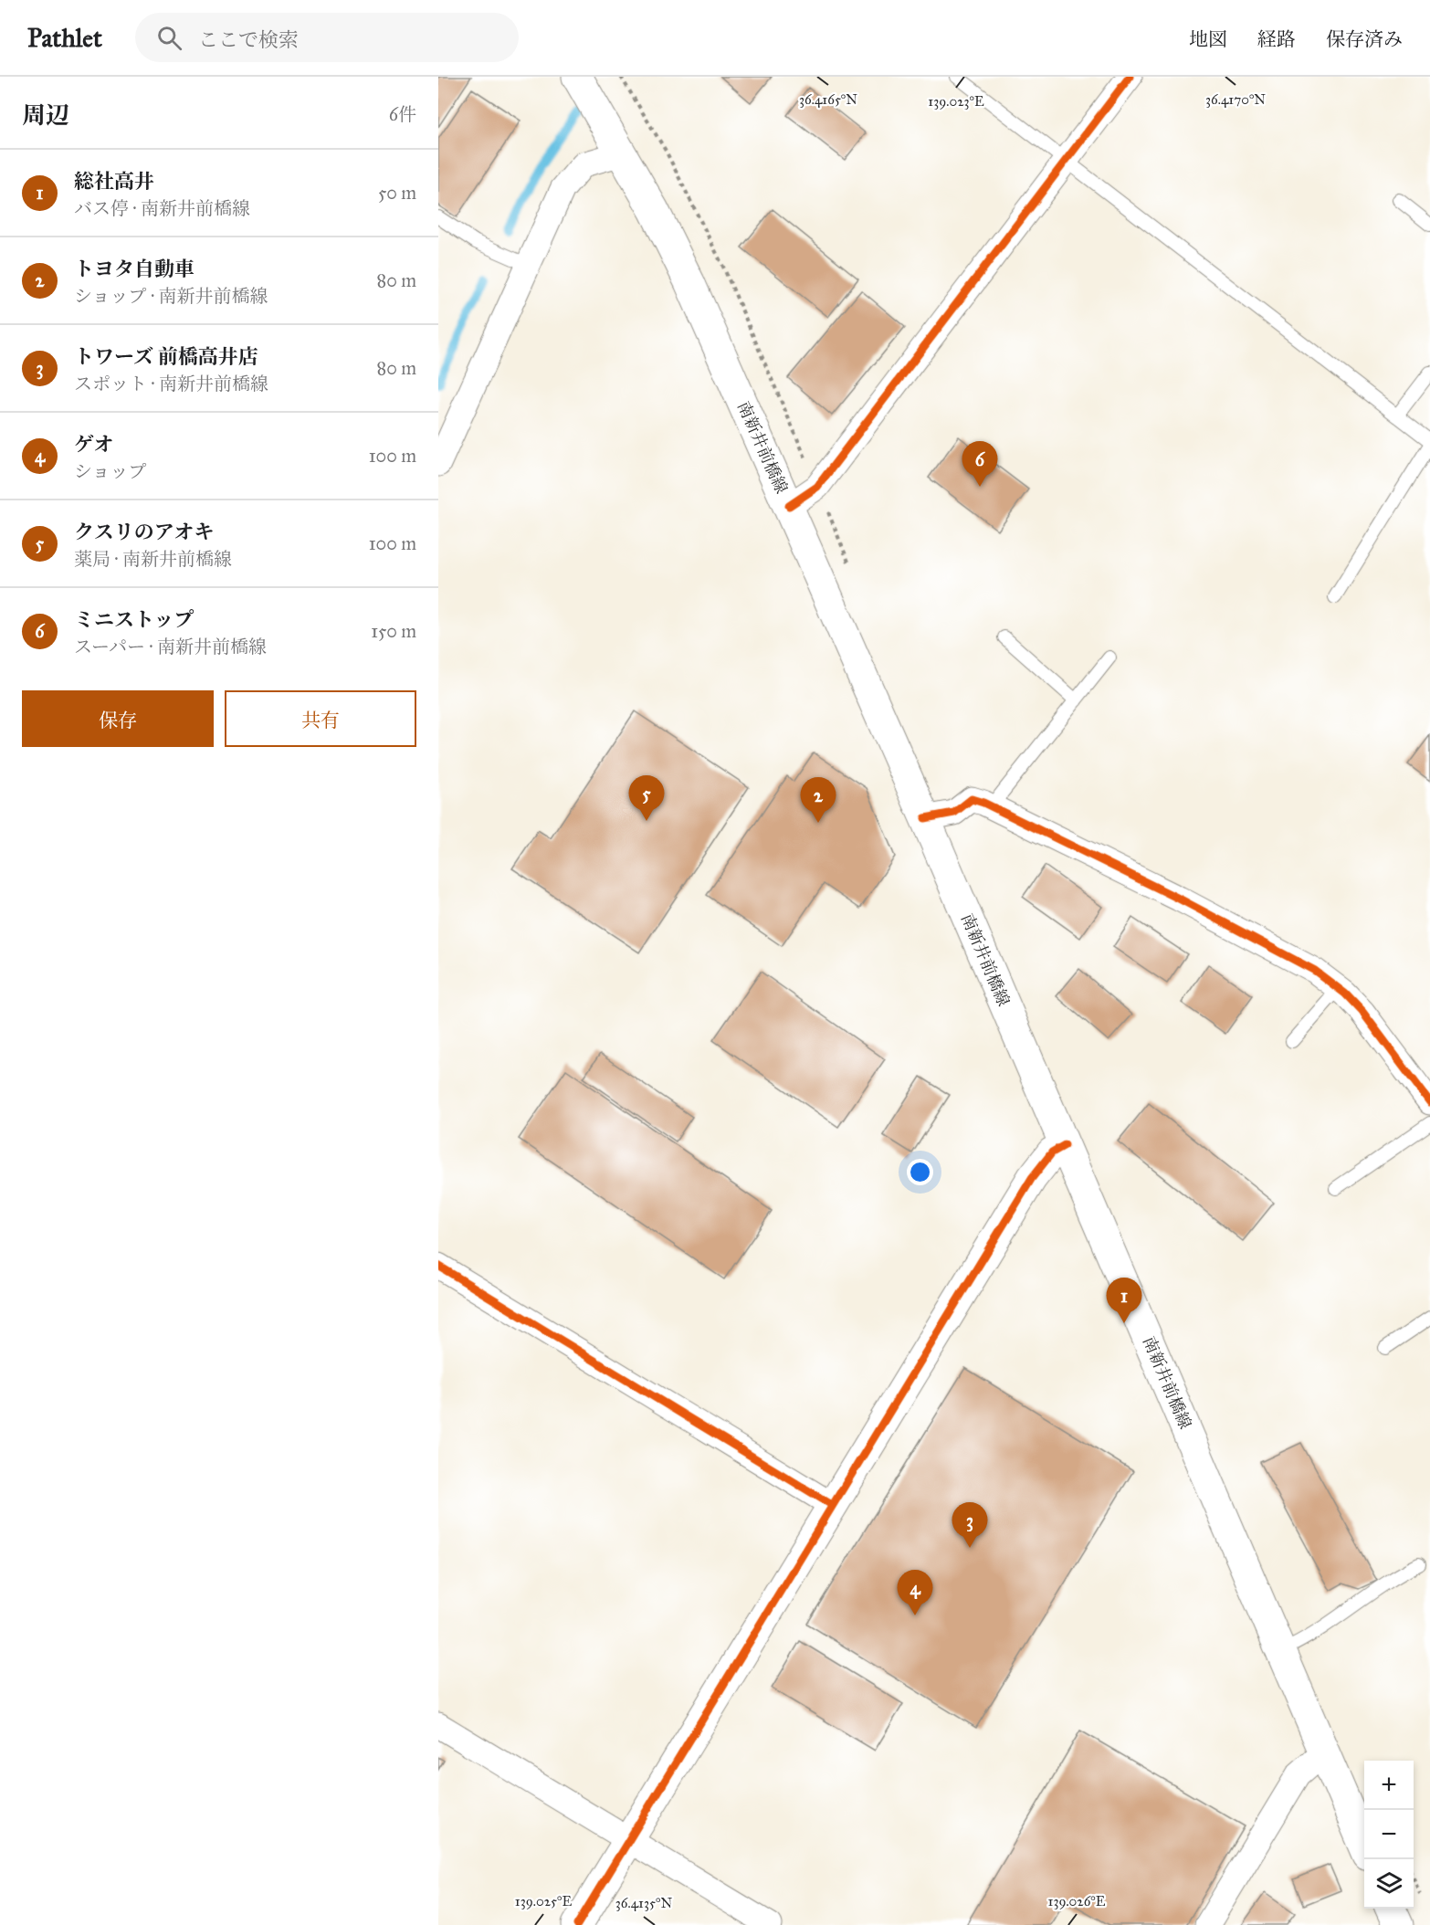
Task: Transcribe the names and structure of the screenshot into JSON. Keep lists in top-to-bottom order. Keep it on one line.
{"streets":{"main road":["南新井前橋線"]},"page":{"header":"Pathlet","search":"ここで検索","nav":["地図","経路","保存済み"],"heading":["周辺","6件"],"list":[{"mark":"1","name":"総社高井","note":"バス停 · 南新井前橋線","value":"50 m"},{"mark":"2","name":"トヨタ自動車","note":"ショップ · 南新井前橋線","value":"80 m"},{"mark":"3","name":"トワーズ 前橋高井店","note":"スポット · 南新井前橋線","value":"80 m"},{"mark":"4","name":"ゲオ","note":"ショップ","value":"100 m"},{"mark":"5","name":"クスリのアオキ","note":"薬局 · 南新井前橋線","value":"100 m"},{"mark":"6","name":"ミニストップ","note":"スーパー · 南新井前橋線","value":"150 m"}],"pins":["6","5","2","1","3","4"],"buttons":["保存","共有"],"map_buttons":["+","−"]},"coordinates":["36.4165°N","36.4170°N","139.023°E","139.025°E","139.026°E","36.4135°N"]}
